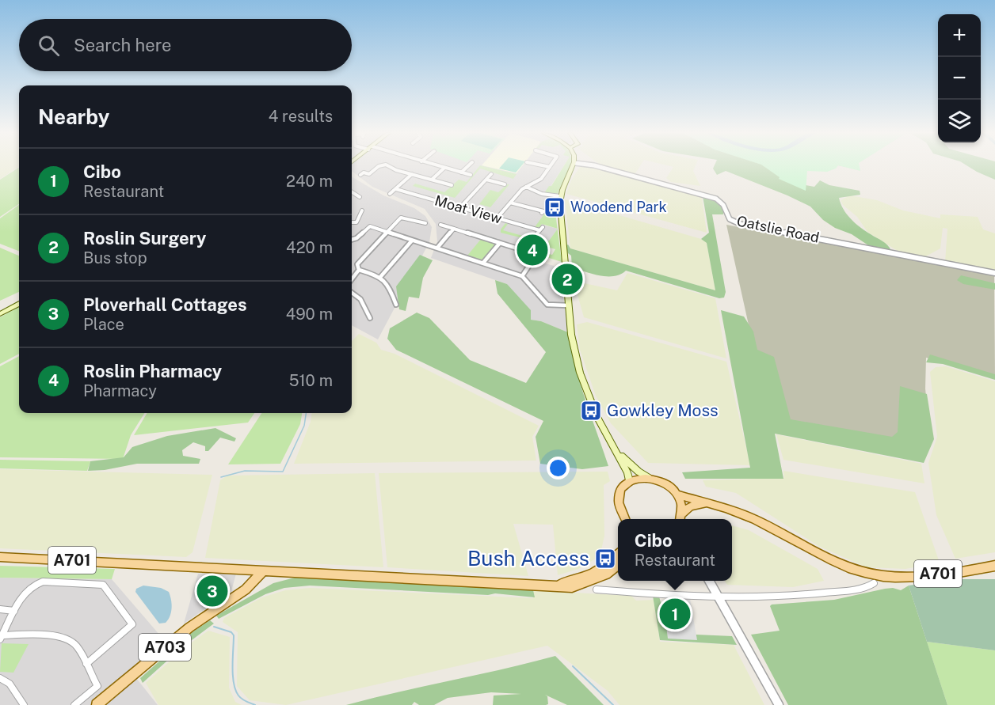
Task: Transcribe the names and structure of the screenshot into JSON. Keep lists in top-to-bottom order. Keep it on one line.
{"streets":{"main road":["A701","A703"],"street":["Moat View","Oatslie Road"]},"crossings":[["A701","A703"]],"places":{"bus stop":["Woodend Park","Gowkley Moss","Bush Access"]},"page":{"map_buttons":["+","−"],"search":"Search here","heading":["Nearby","4 results"],"list":[{"mark":"1","name":"Cibo","note":"Restaurant","value":"240 m"},{"mark":"2","name":"Roslin Surgery","note":"Bus stop","value":"420 m"},{"mark":"3","name":"Ploverhall Cottages","note":"Place","value":"490 m"},{"mark":"4","name":"Roslin Pharmacy","note":"Pharmacy","value":"510 m"}],"pins":["4","2","3","1"],"popup":["Cibo","Restaurant"]}}
